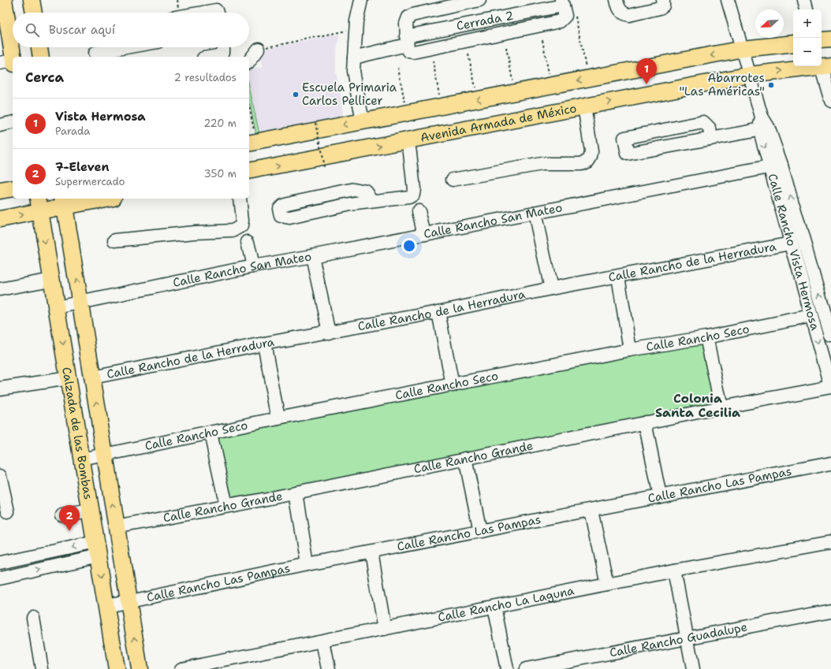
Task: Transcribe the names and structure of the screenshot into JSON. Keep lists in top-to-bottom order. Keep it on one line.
{"streets":{"main road":["Avenida Armada de México","Calzada de las Bombas"],"street":["Cerrada 2","Calle Rancho San Mateo","Calle Rancho Vista Hermosa","Calle Rancho de la Herradura","Calle Rancho Seco","Calle Rancho Grande","Calle Rancho Las Pampas","Calle Rancho La Laguna","Calle Rancho Guadalupe"]},"crossings":[["Avenida Armada de México","Calle Rancho Vista Hermosa"],["Calle Rancho San Mateo","Calle Rancho Vista Hermosa"],["Calle Rancho San Mateo","Calzada de las Bombas"],["Calle Rancho Vista Hermosa","Calle Rancho de la Herradura"],["Calle Rancho Vista Hermosa","Calle Rancho Seco"],["Calle Rancho Vista Hermosa","Calle Rancho Grande"],["Calle Rancho de la Herradura","Calzada de las Bombas"],["Calle Rancho Seco","Calzada de las Bombas"],["Calzada de las Bombas","Calle Rancho Grande"],["Calzada de las Bombas","Calle Rancho Las Pampas"]],"districts":["Colonia Santa Cecilia"],"places":["Abarrotes \"Las Américas\"","Escuela Primaria Carlos Pellicer"],"north":"bottom left","page":{"map_buttons":["+","−"],"search":"Buscar aquí","heading":["Cerca","2 resultados"],"pins":["1","2"],"list":[{"mark":"1","name":"Vista Hermosa","note":"Parada","value":"220 m"},{"mark":"2","name":"7-Eleven","note":"Supermercado","value":"350 m"}]}}
